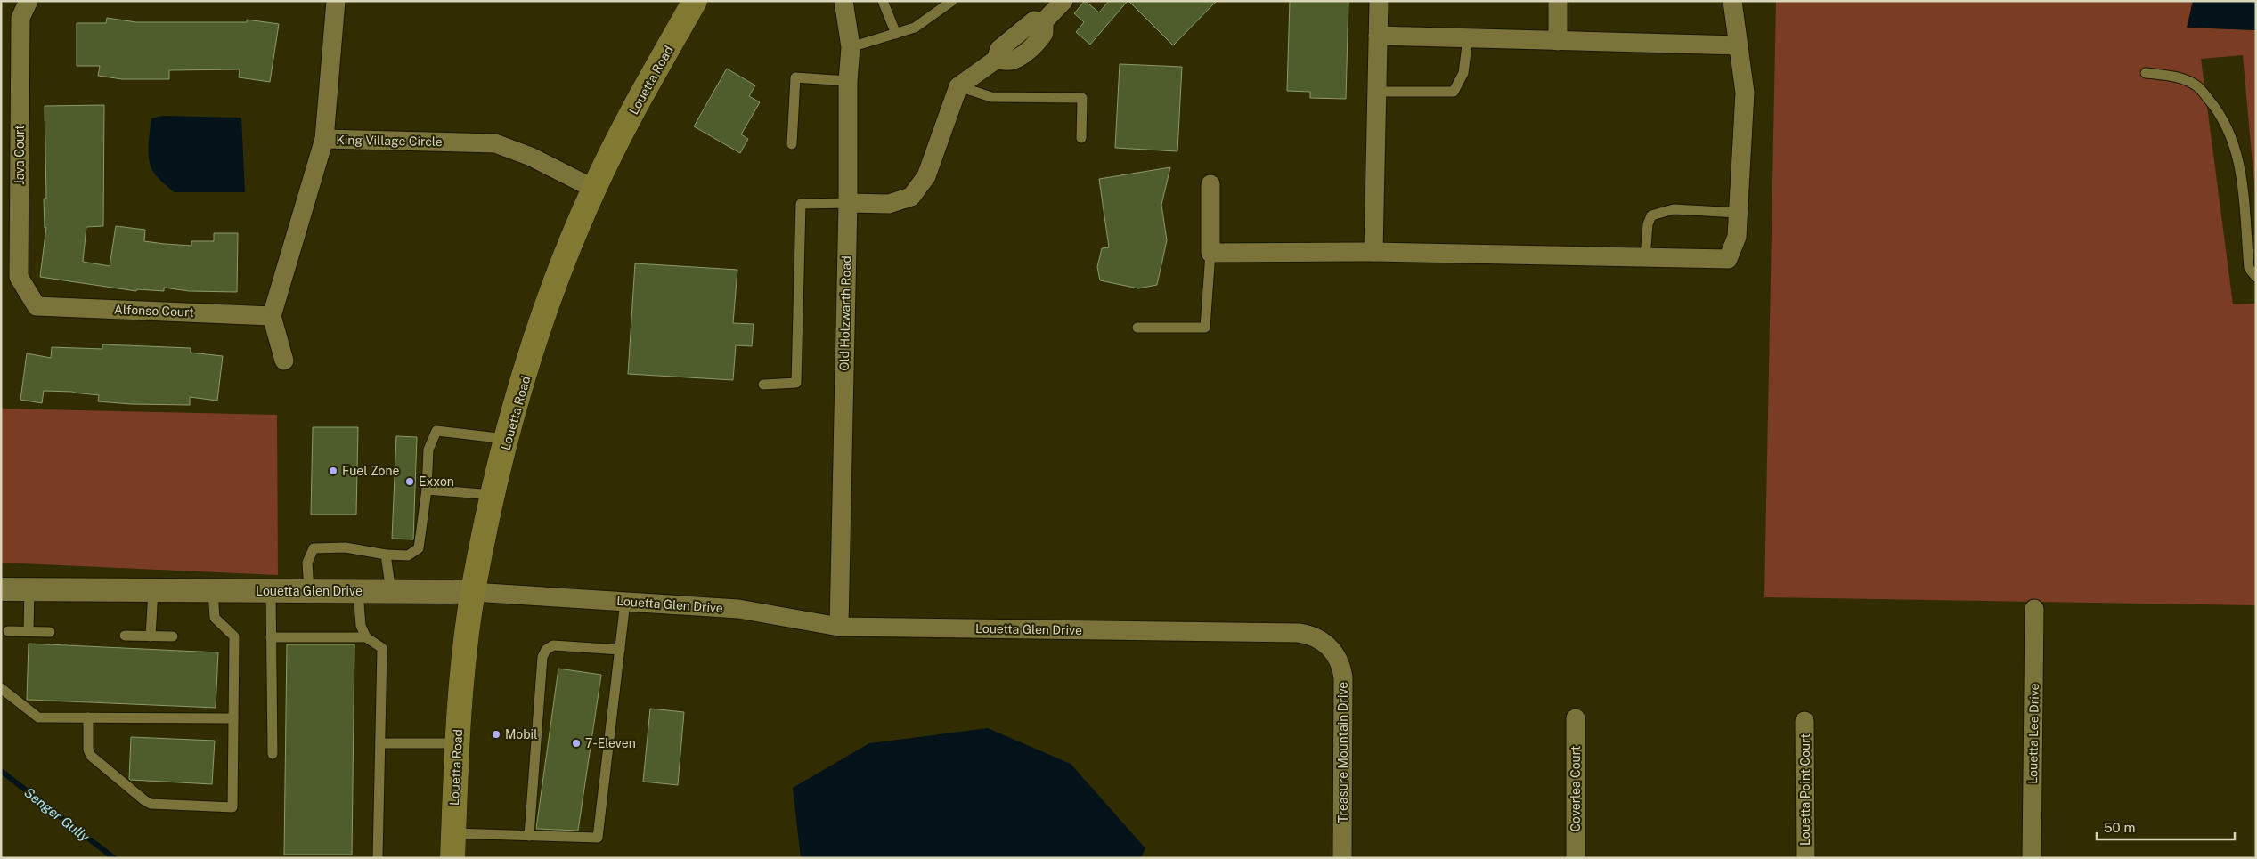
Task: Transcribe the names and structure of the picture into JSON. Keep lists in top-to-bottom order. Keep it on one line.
{"streets":{"main road":["Louetta Road"],"street":["King Village Circle","Java Court","Alfonso Court","Old Holzwarth Road","Louetta Glen Drive","Louetta Lee Drive","Treasure Mountain Drive","Coverlea Court","Louetta Point Court"]},"crossings":[["Louetta Road","King Village Circle"],["Louetta Road","Louetta Glen Drive"],["King Village Circle","Alfonso Court"],["Java Court","Alfonso Court"],["Old Holzwarth Road","Louetta Glen Drive"],["Louetta Glen Drive","Treasure Mountain Drive"]],"water":["Senger Gully"],"places":["Fuel Zone","Exxon","Mobil","7-Eleven"],"scale_bar":"50 m"}
